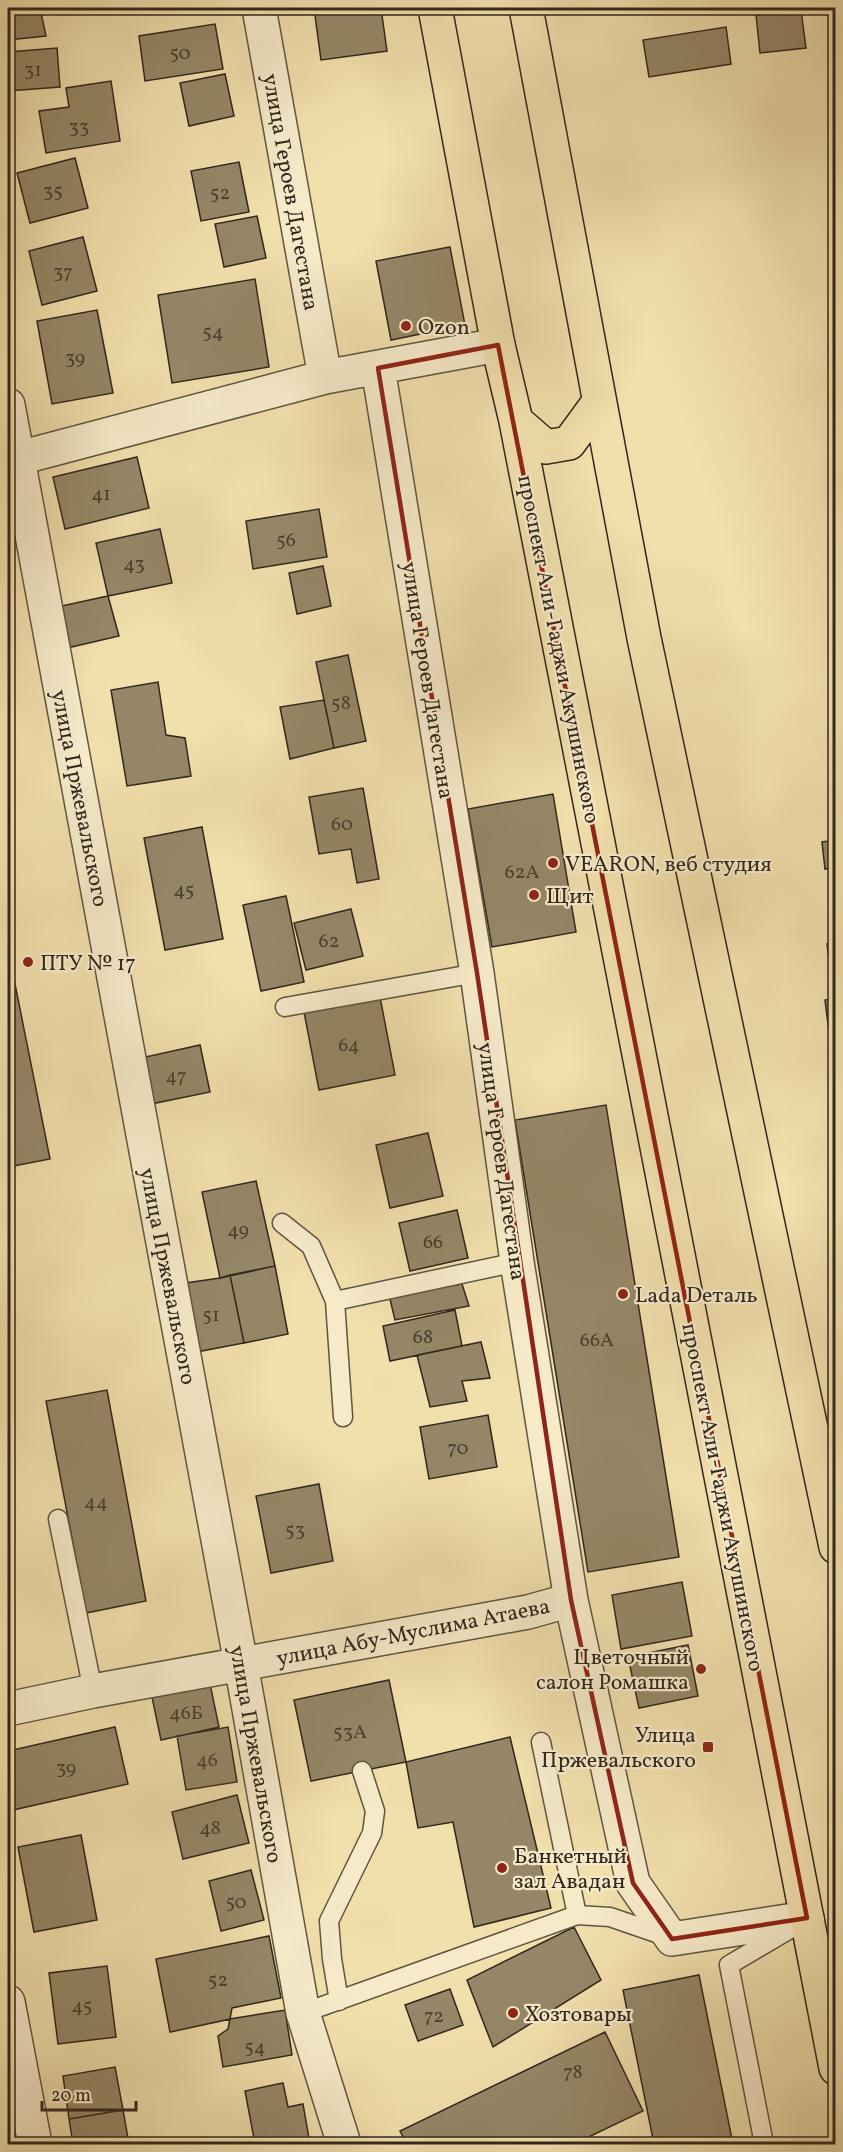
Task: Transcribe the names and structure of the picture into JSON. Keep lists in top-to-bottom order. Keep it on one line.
{"streets":{"main road":["проспект Али-Гаджи Акушинского"],"street":["улица Героев Дагестана","улица Пржевальского","улица Абу-Муслима Атаева"]},"crossings":[["улица Героев Дагестана","улица Абу-Муслима Атаева"],["улица Пржевальского","улица Абу-Муслима Атаева"]],"places":{"other":["Ozon","VEARON, веб студия","Щит","ПТУ № 17","Lada Dеталь","Цветочный салон Ромашка","Банкетный зал Авадан","Хозтовары"],"transit":["Улица Пржевальского"]},"house_numbers":["50","31","33","35","52","37","54","39","41","56","43","58","60","62А","45","62","64","47","49","66","51","68","66А","70","44","53","46Б","53А","46","39","48","50","52","45","72","54","78"],"scale_bar":"20 m"}
